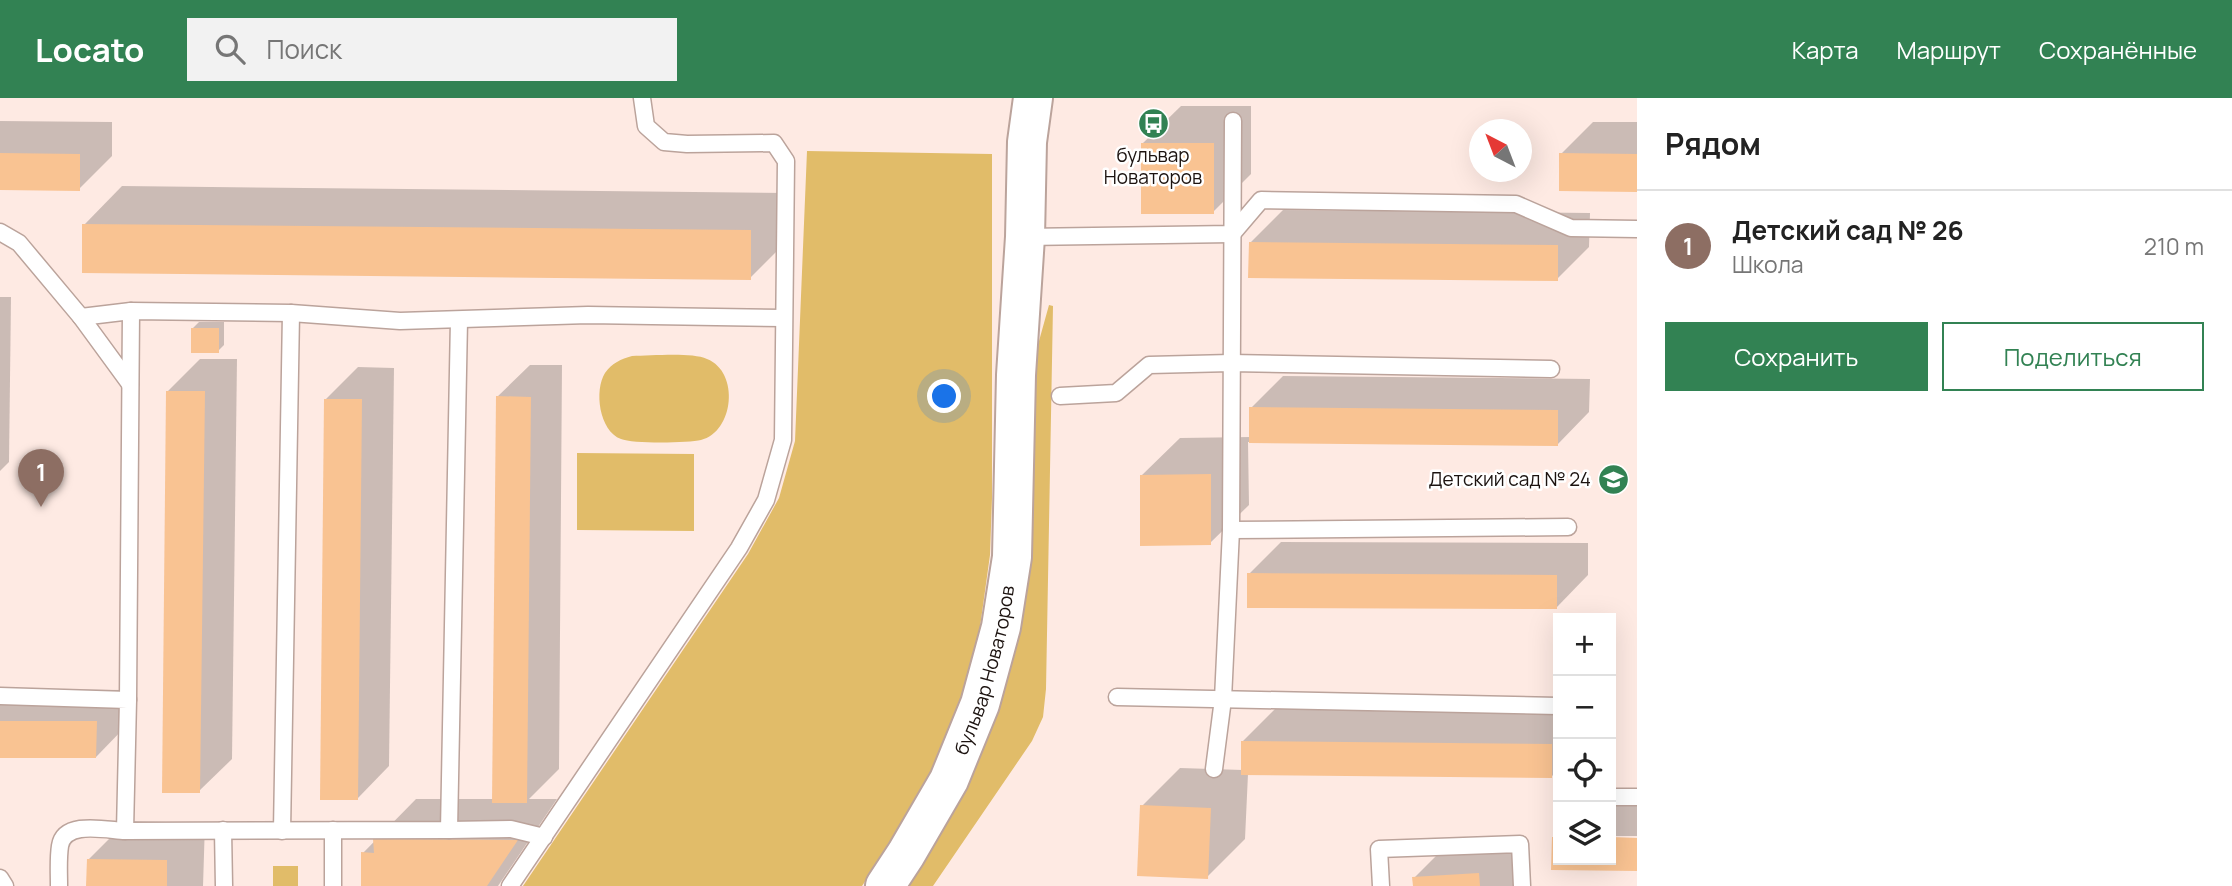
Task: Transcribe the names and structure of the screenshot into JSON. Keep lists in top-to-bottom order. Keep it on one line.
{"streets":{"street":["бульвар Новаторов"]},"places":{"bus stop":["бульвар Новаторов"],"school or university":["Детский сад № 24"]},"north":"top left","page":{"header":"Locato","search":"Поиск","nav":["Карта","Маршрут","Сохранённые"],"heading":"Рядом","list":[{"mark":"1","name":"Детский сад № 26","note":"Школа","value":"210 m"}],"buttons":["Сохранить","Поделиться"],"pins":"1","map_buttons":["+","−"]}}
